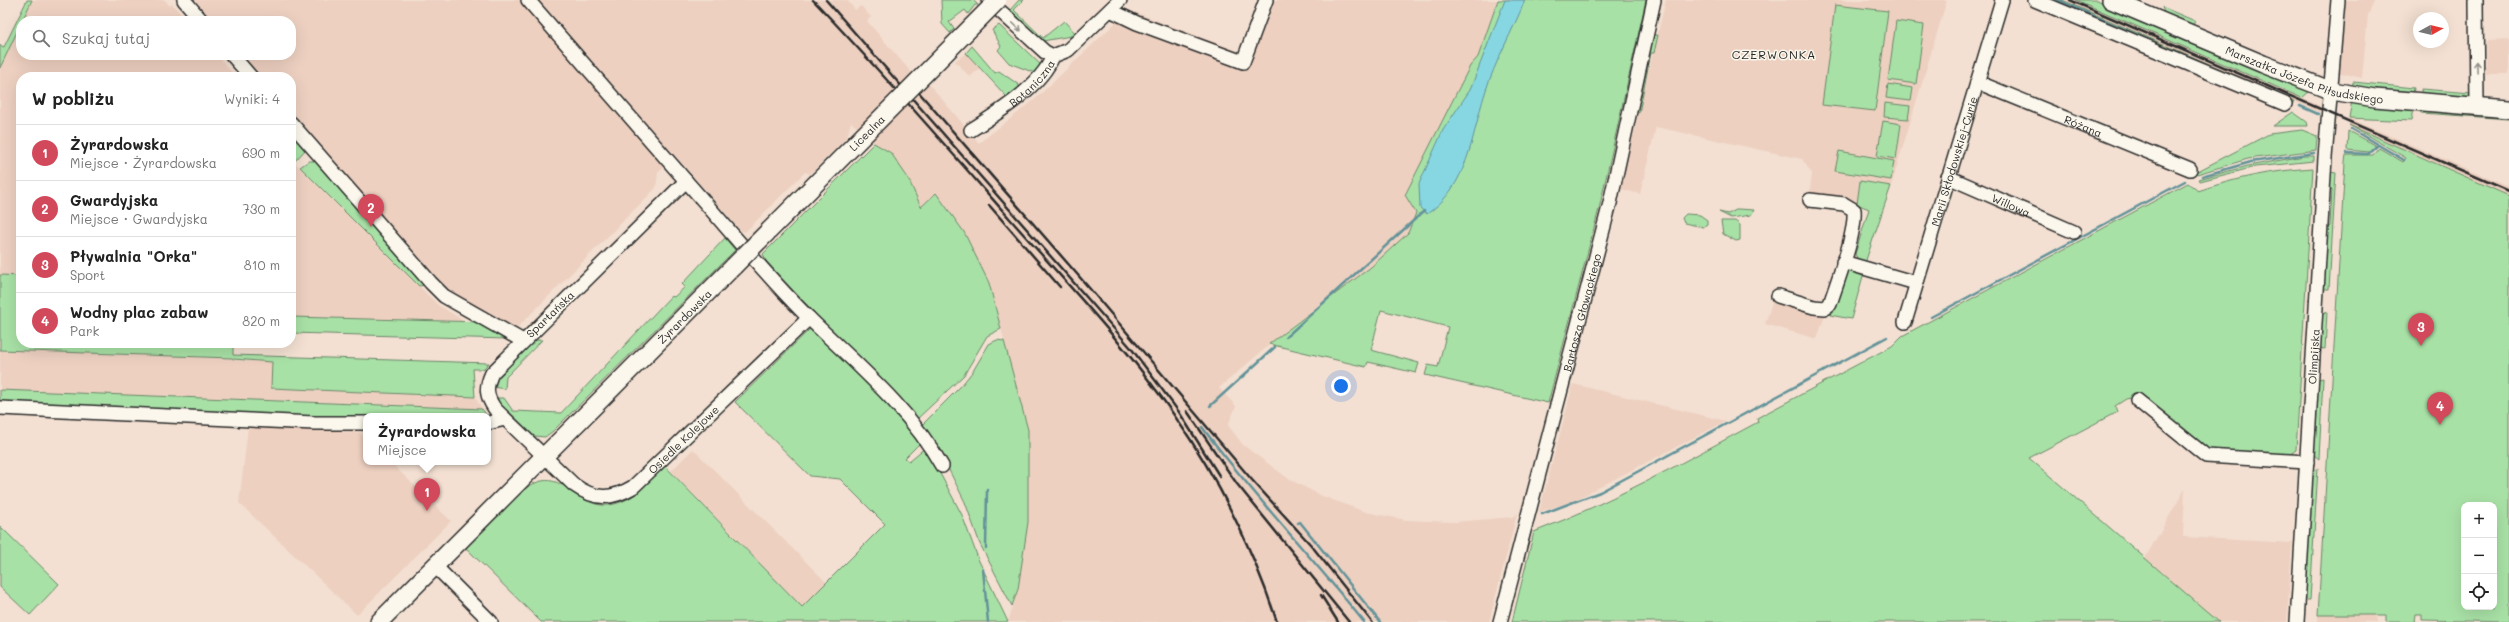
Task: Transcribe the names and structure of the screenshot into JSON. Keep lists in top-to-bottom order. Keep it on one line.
{"streets":{"main road":["Marszałka Józefa Piłsudskiego","Licealna","Żyrardowska"],"street":["Botaniczna","Różana","Marii Skłodowskiej-Curie","Willowa","Bartosza Głowackiego","Spartańska","Olimpijska","Osiedle Kolejowe"]},"crossings":[["Marszałka Józefa Piłsudskiego","Olimpijska"],["Różana","Marii Skłodowskiej-Curie"],["Licealna","Żyrardowska"],["Marii Skłodowskiej-Curie","Willowa"],["Spartańska","Żyrardowska"],["Spartańska","Osiedle Kolejowe"],["Żyrardowska","Osiedle Kolejowe"]],"districts":["CZERWONKA"],"north":"right","page":{"search":"Szukaj tutaj","heading":["W pobliżu","Wyniki: 4"],"list":[{"mark":"1","name":"Żyrardowska","note":"Miejsce · Żyrardowska","value":"690 m"},{"mark":"2","name":"Gwardyjska","note":"Miejsce · Gwardyjska","value":"730 m"},{"mark":"3","name":"Pływalnia \"Orka\"","note":"Sport","value":"810 m"},{"mark":"4","name":"Wodny plac zabaw","note":"Park","value":"820 m"}],"pins":["2","3","4","1"],"popup":["Żyrardowska","Miejsce"],"map_buttons":["+","−"]}}
